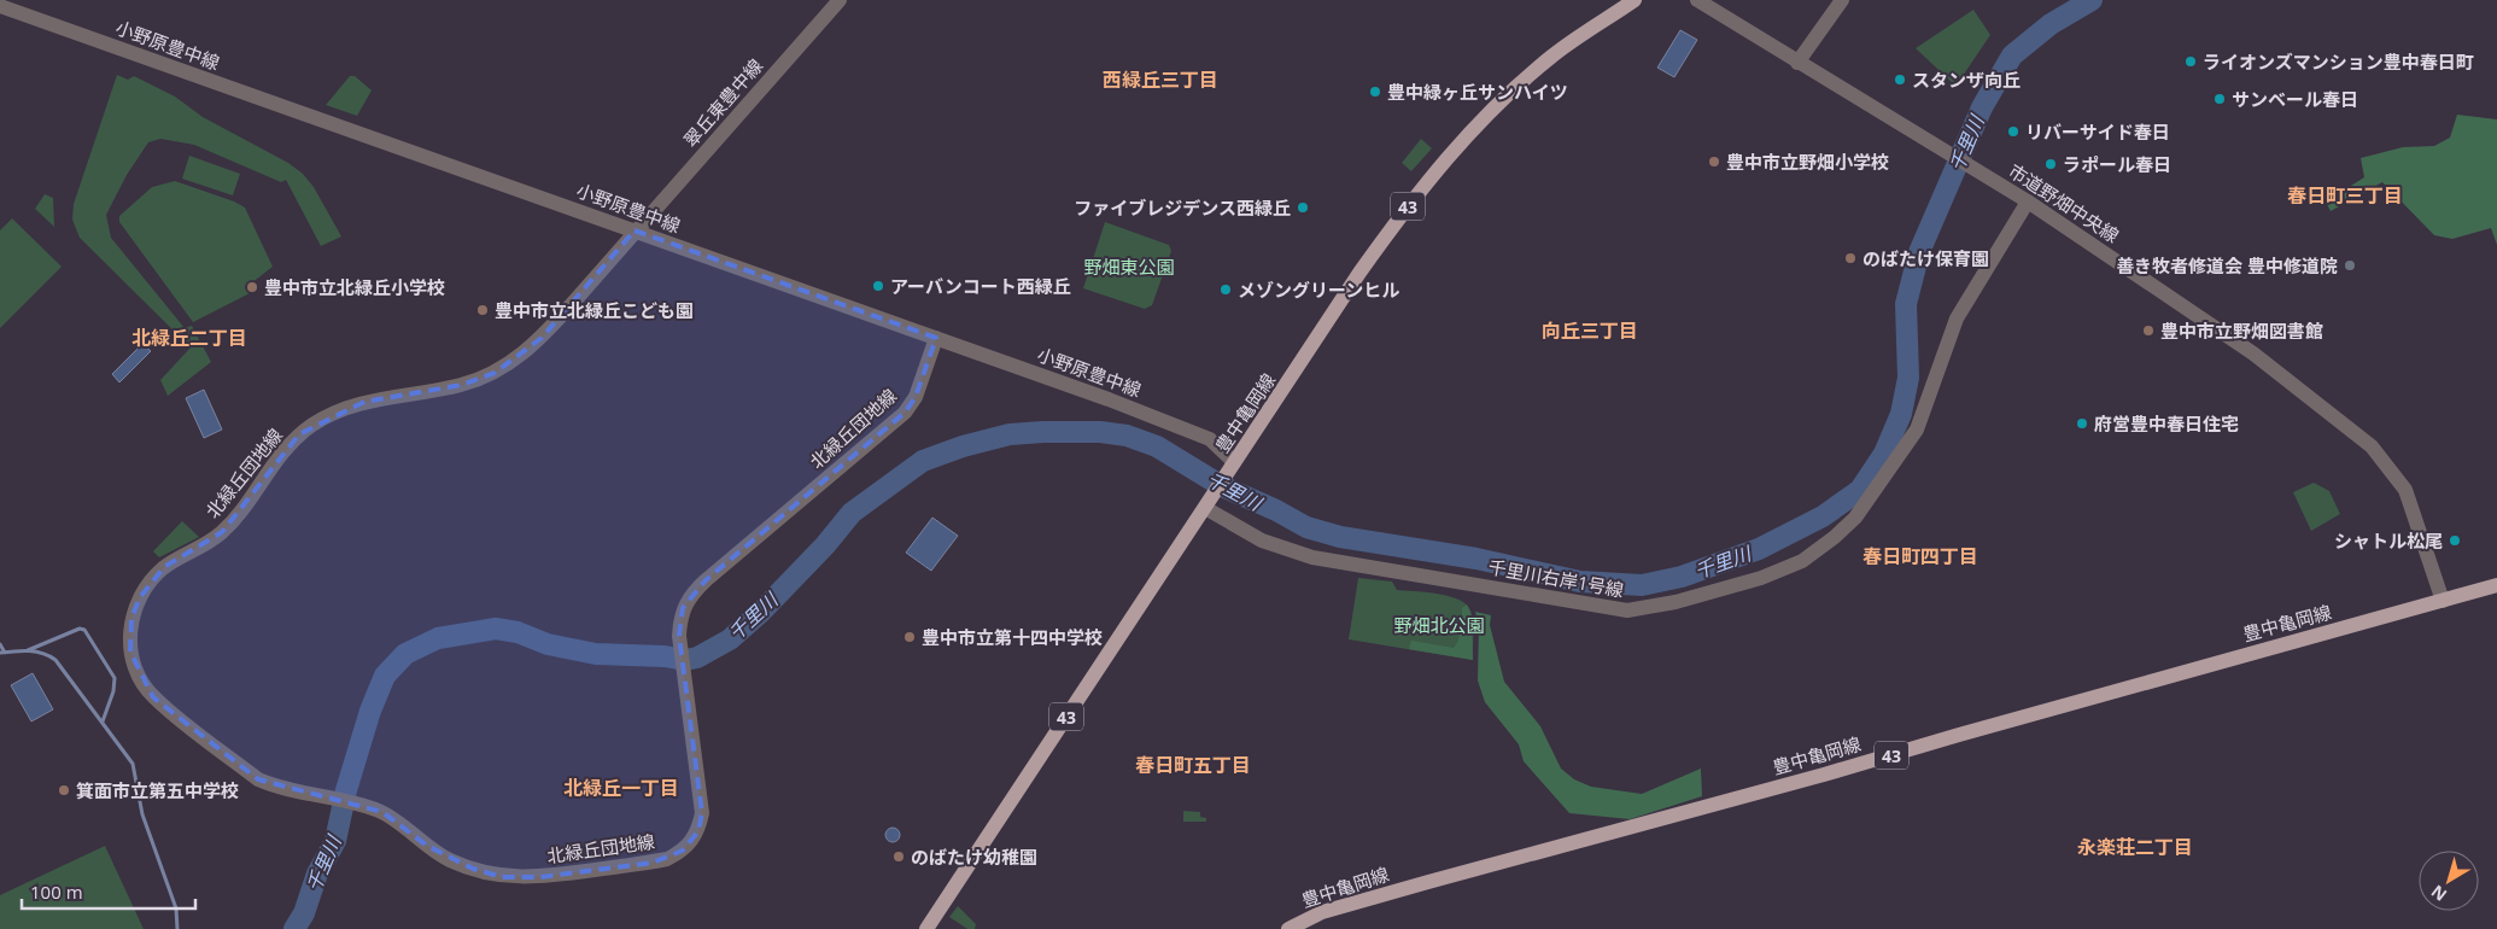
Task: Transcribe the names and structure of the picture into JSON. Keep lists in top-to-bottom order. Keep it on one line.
{"streets":{"main road":["43","豊中亀岡線"],"street":["小野原豊中線","翠丘東豊中線","市道野畑中央線","北緑丘団地線","千里川右岸1号線"]},"crossings":[["小野原豊中線","翠丘東豊中線"],["小野原豊中線","豊中亀岡線"],["小野原豊中線","北緑丘団地線"],["翠丘東豊中線","北緑丘団地線"],["市道野畑中央線","豊中亀岡線"],["市道野畑中央線","千里川右岸1号線"],["豊中亀岡線","千里川右岸1号線"]],"districts":["西緑丘三丁目","春日町三丁目","向丘三丁目","北緑丘二丁目","春日町四丁目","春日町五丁目","北緑丘一丁目","永楽荘二丁目"],"water":["千里川"],"parks":["野畑東公園","野畑北公園"],"places":["ライオンズマンション豊中春日町","スタンザ向丘","豊中緑ヶ丘サンハイツ","サンベール春日","リバーサイド春日","豊中市立野畑小学校","ラポール春日","ファイブレジデンス西緑丘","のばたけ保育園","善き牧者修道会 豊中修道院","アーバンコート西緑丘","豊中市立北緑丘小学校","メゾングリーンヒル","豊中市立北緑丘こども園","豊中市立野畑図書館","府営豊中春日住宅","シャトル松尾","豊中市立第十四中学校","箕面市立第五中学校","のばたけ幼稚園"],"scale_bar":"100 m","north":"bottom left"}
